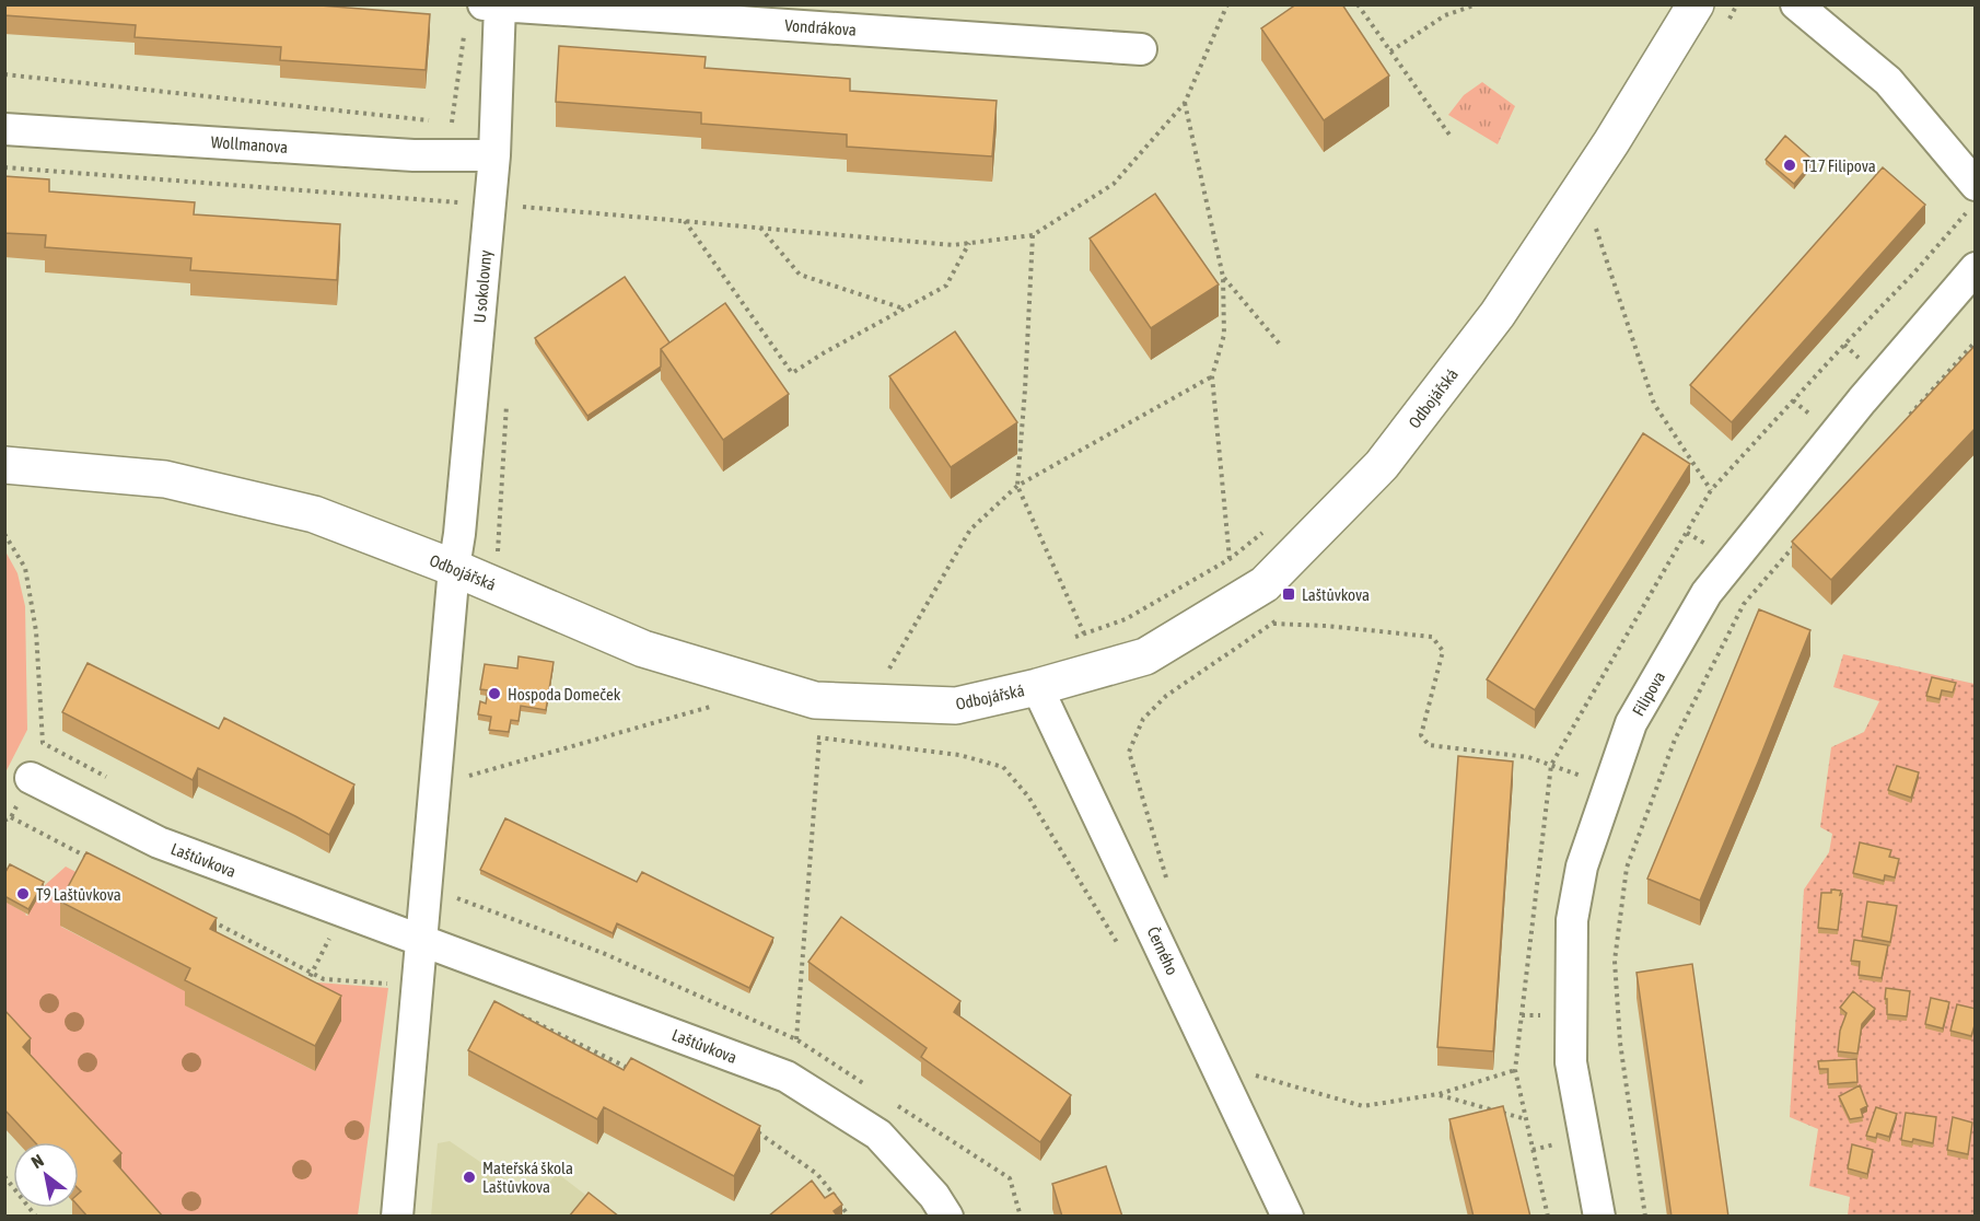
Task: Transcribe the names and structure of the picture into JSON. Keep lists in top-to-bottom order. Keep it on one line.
{"streets":{"street":["Vondrákova","Wollmanova","U sokolovny","Odbojářská","Filipova","Laštůvkova","Černého"]},"crossings":[["Vondrákova","U sokolovny"],["Wollmanova","U sokolovny"],["U sokolovny","Odbojářská"],["Odbojářská","Černého"]],"places":{"other":["T17 Filipova","Hospoda Domeček","T9 Laštůvkova","Mateřská škola Laštůvkova"],"transit":["Laštůvkova"]},"north":"top left"}
